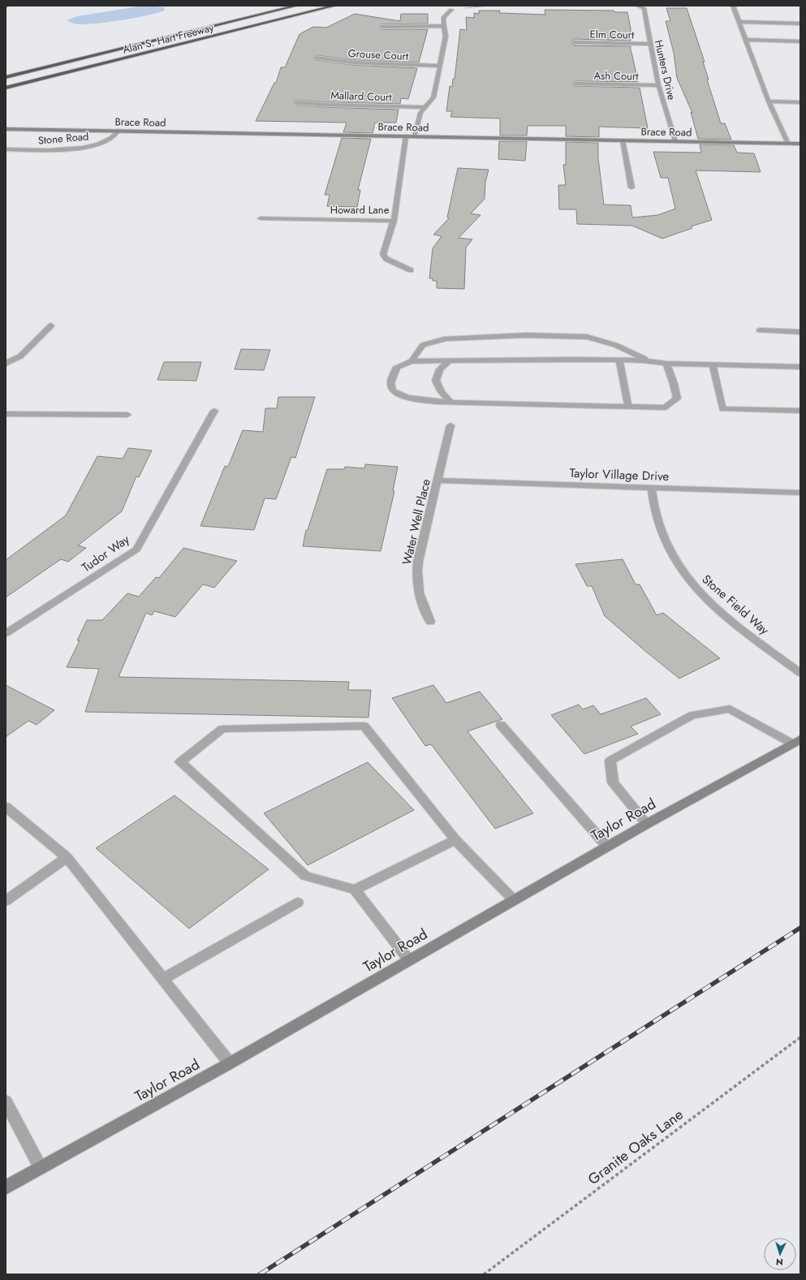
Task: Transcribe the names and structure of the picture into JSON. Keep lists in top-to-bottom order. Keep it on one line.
{"streets":{"highway":["Alan S. Hart Freeway"],"street":["Elm Court","Grouse Court","Hunters Drive","Ash Court","Mallard Court","Brace Road","Stone Road","Howard Lane","Taylor Village Drive","Water Well Place","Tudor Way","Stone Field Way","Taylor Road"],"path":["Granite Oaks Lane"]},"crossings":[["Elm Court","Hunters Drive"],["Hunters Drive","Ash Court"],["Hunters Drive","Brace Road"],["Brace Road","Stone Road"],["Brace Road","Howard Lane"],["Taylor Village Drive","Water Well Place"],["Taylor Village Drive","Stone Field Way"]],"north":"bottom"}
